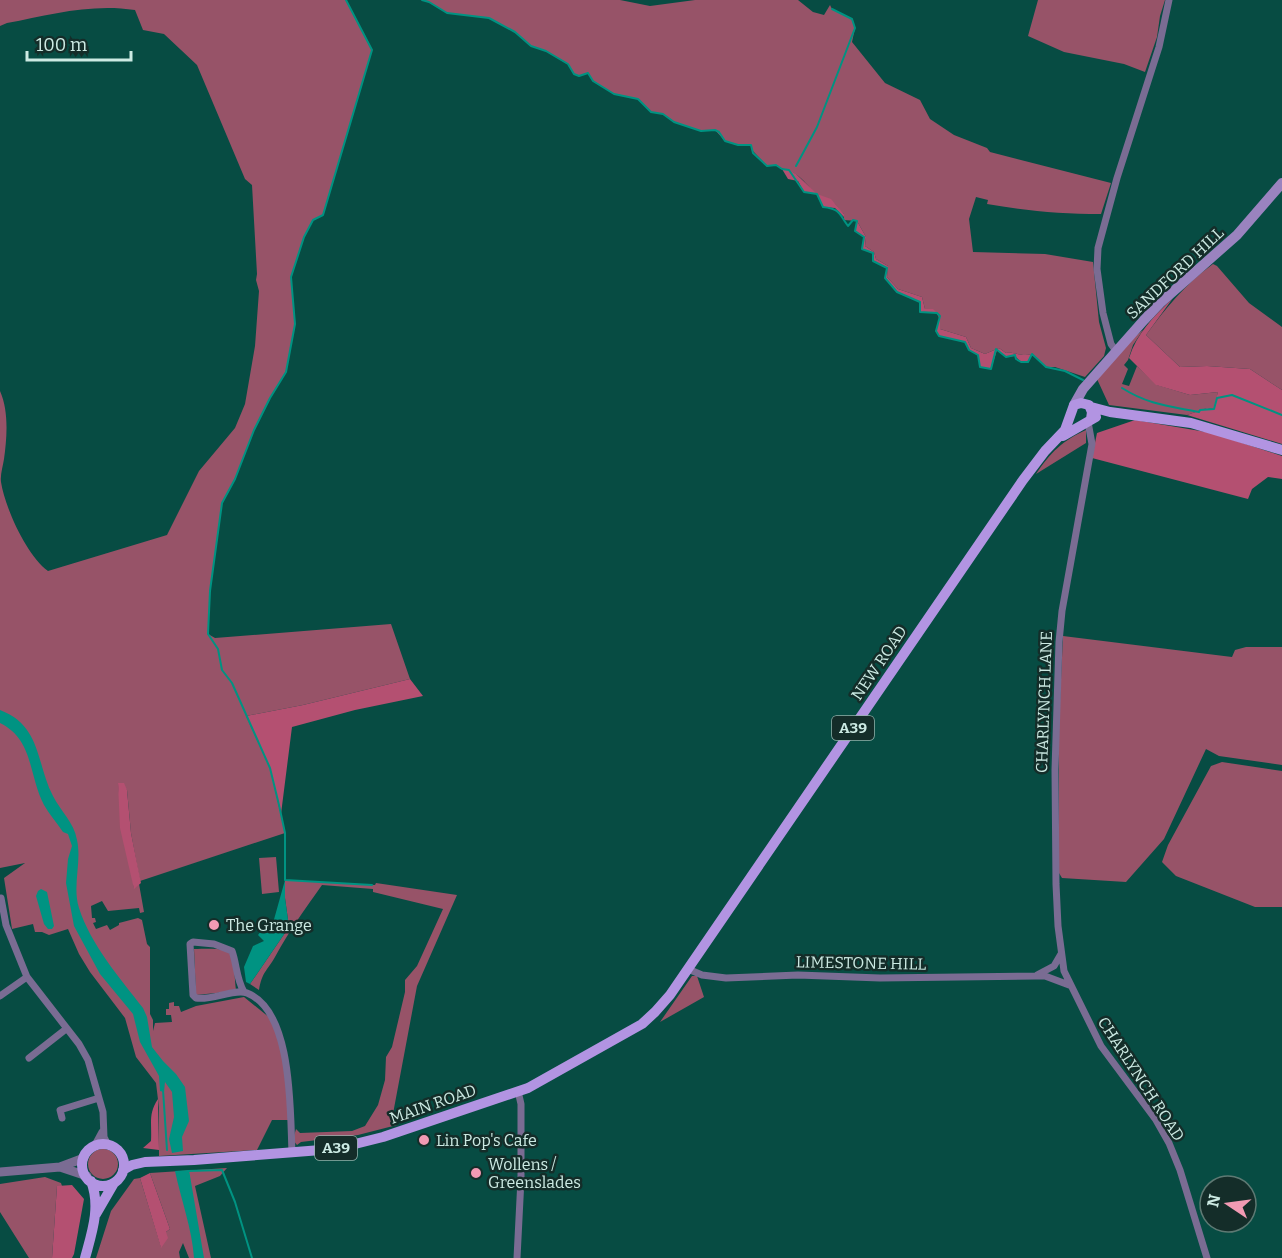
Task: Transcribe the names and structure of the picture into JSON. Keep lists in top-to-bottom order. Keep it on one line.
{"streets":{"main road":["SANDFORD HILL","NEW ROAD","A39","MAIN ROAD"],"street":["CHARLYNCH LANE","LIMESTONE HILL","CHARLYNCH ROAD"]},"crossings":[["SANDFORD HILL","NEW ROAD"],["NEW ROAD","CHARLYNCH LANE"],["NEW ROAD","LIMESTONE HILL"],["NEW ROAD","MAIN ROAD"],["CHARLYNCH LANE","LIMESTONE HILL"],["CHARLYNCH LANE","CHARLYNCH ROAD"],["A39","MAIN ROAD"],["LIMESTONE HILL","CHARLYNCH ROAD"],["LIMESTONE HILL","MAIN ROAD"]],"places":["The Grange","Lin Pop's Cafe","Wollens / Greenslades"],"scale_bar":"100 m","north":"left"}
